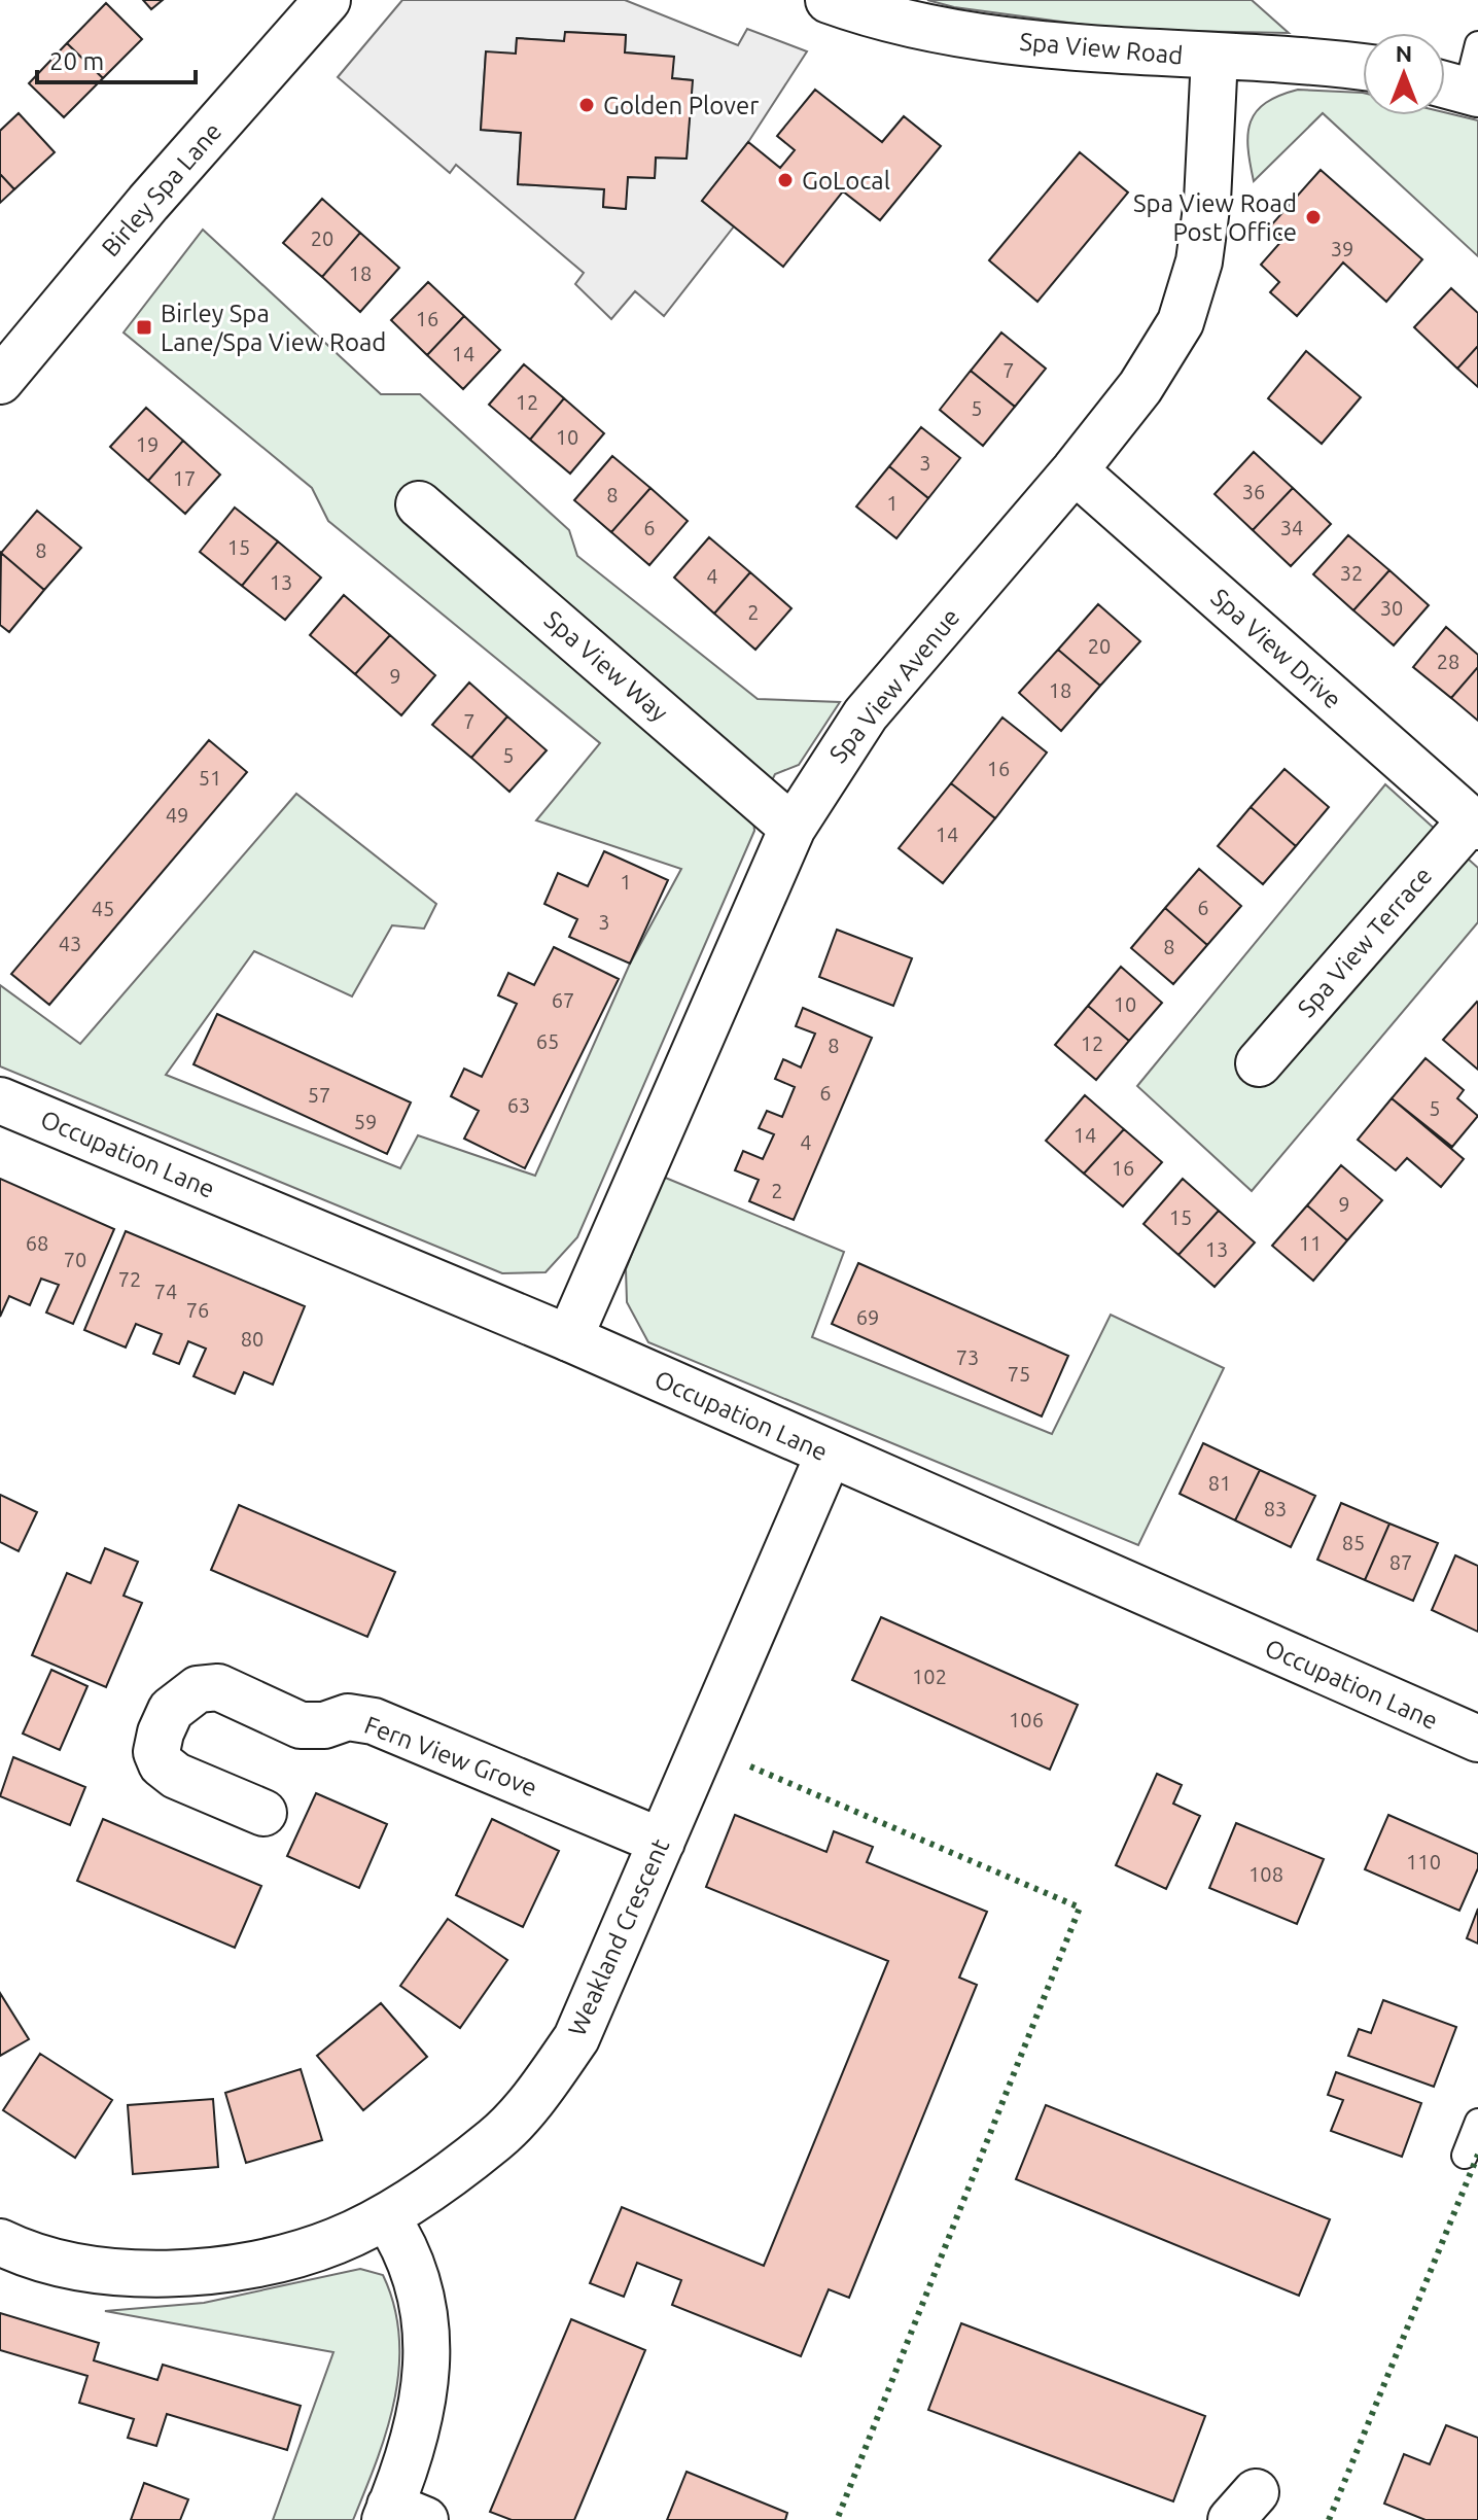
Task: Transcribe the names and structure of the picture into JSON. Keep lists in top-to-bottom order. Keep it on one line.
{"streets":{"street":["Spa View Road","Birley Spa Lane","Spa View Drive","Spa View Way","Spa View Avenue","Spa View Terrace","Occupation Lane","Fern View Grove","Weakland Crescent"]},"crossings":[["Spa View Road","Spa View Avenue"],["Spa View Drive","Spa View Avenue"],["Spa View Drive","Spa View Terrace"],["Spa View Way","Spa View Avenue"],["Spa View Avenue","Occupation Lane"],["Occupation Lane","Weakland Crescent"],["Fern View Grove","Weakland Crescent"]],"places":{"other":["Golden Plover","GoLocal","Spa View Road Post Office"],"transit":["Birley Spa Lane/Spa View Road"]},"house_numbers":["20","39","18","16","14","7","12","5","10","19","3","17","36","8","1","6","34","15","8","32","4","13","30","2","20","28","9","18","7","5","16","51","49","14","1","6","45","3","43","8","67","10","65","12","8","6","57","63","5","59","14","4","16","2","9","15","68","11","13","70","72","74","76","69","80","73","75","81","83","85","87","102","106","110","108"],"scale_bar":"20 m","north":"top"}
